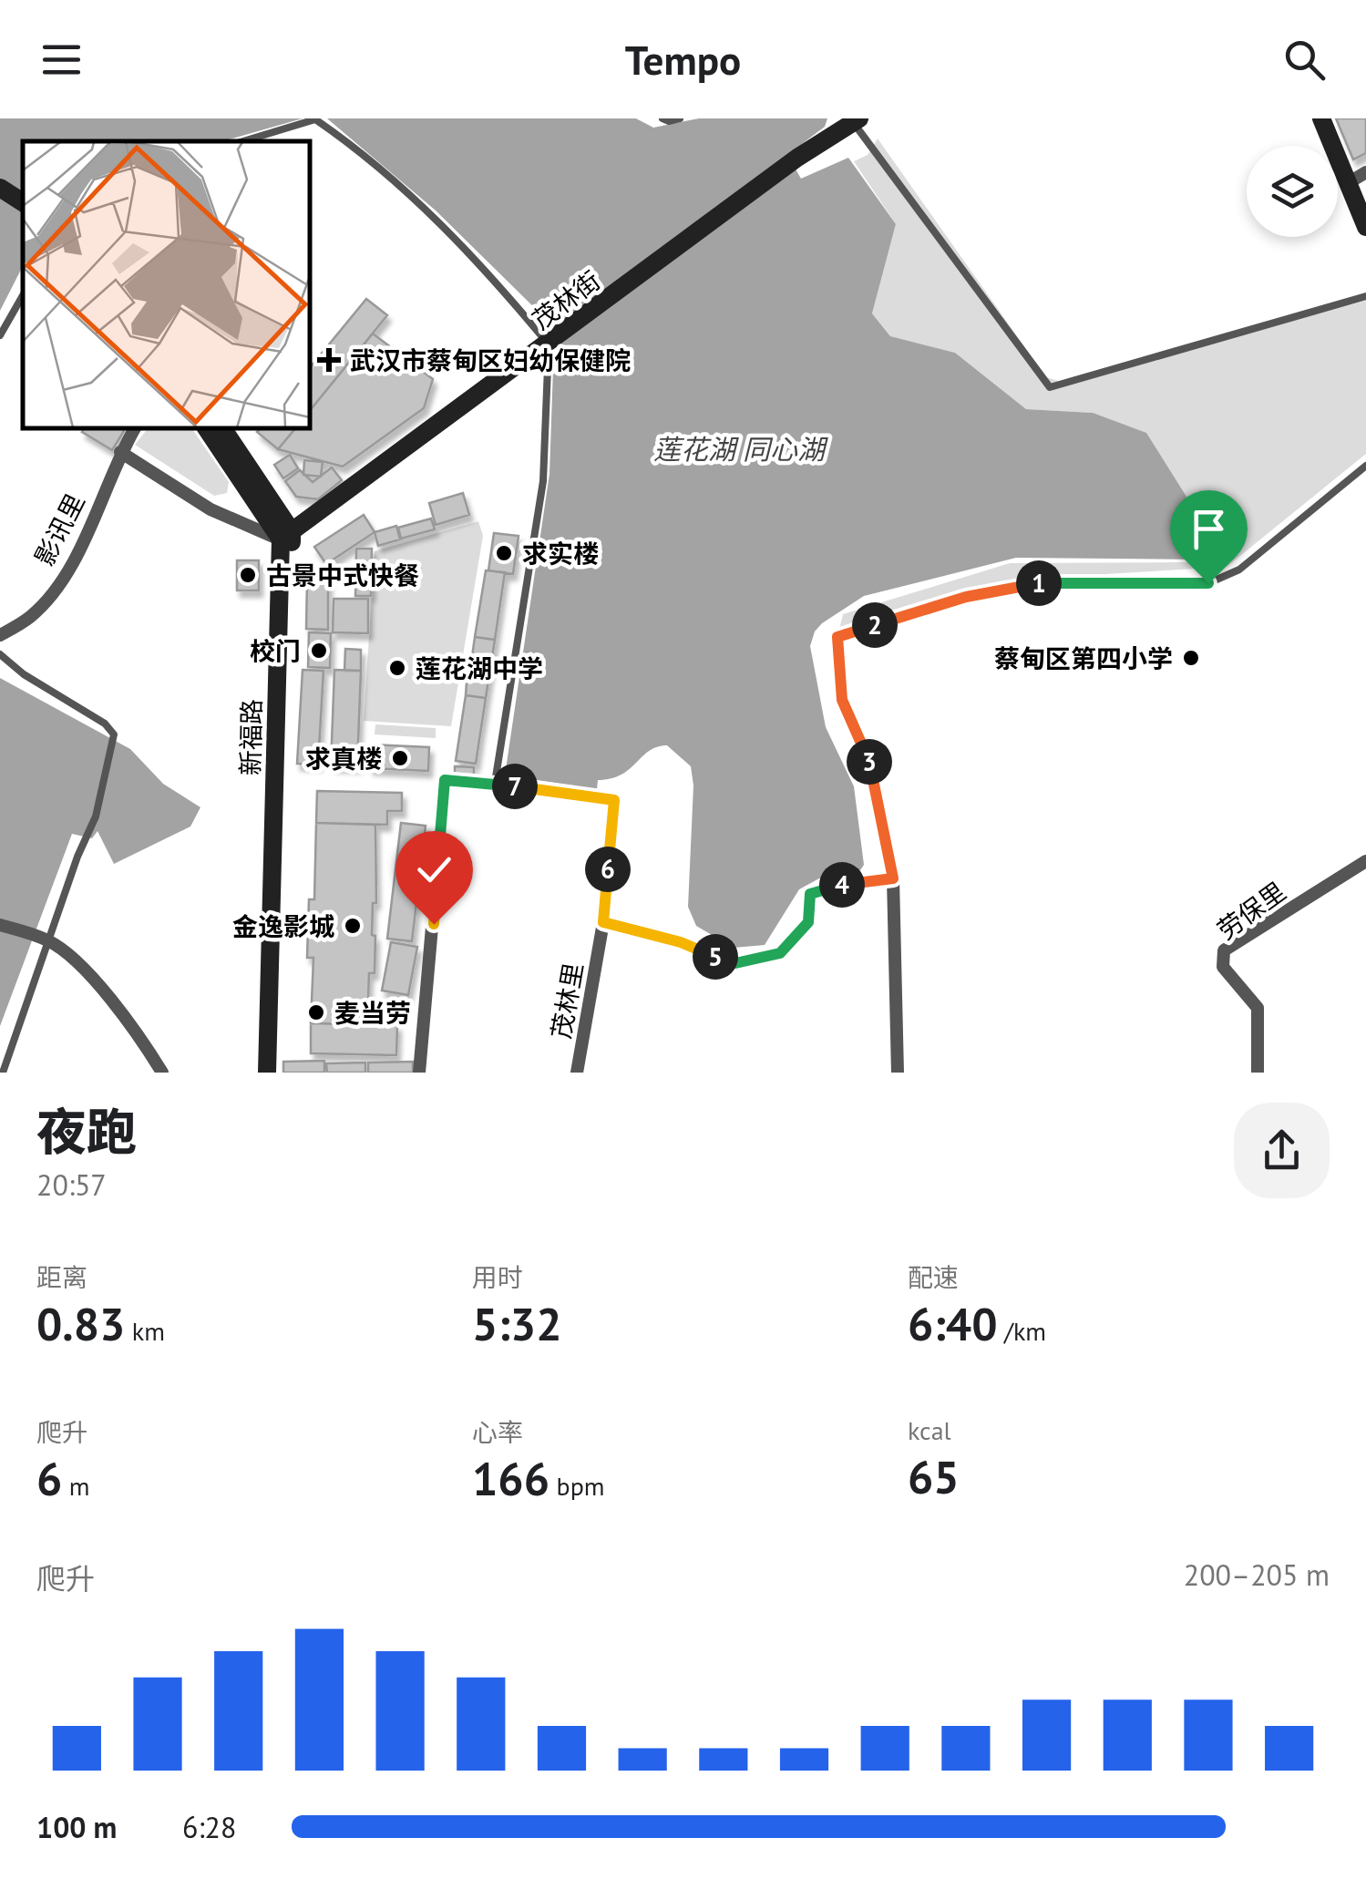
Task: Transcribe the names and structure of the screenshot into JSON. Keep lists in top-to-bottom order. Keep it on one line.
{"streets":{"street":["茂林街","影讯里","新福路","劳保里","茂林里"]},"crossings":[["茂林街","新福路"]],"water":["莲花湖 同心湖"],"places":{"health":["武汉市蔡甸区妇幼保健院"],"other":["求实楼","古景中式快餐","校门","蔡甸区第四小学","莲花湖中学","求真楼","金逸影城","麦当劳"]},"page":{"header":"Tempo","pins":["1","2","3","7","6","4","5"],"heading":["夜跑","20:57"],"stats":[["距离","0.83 km"],["用时","5:32"],["配速","6:40 /km"],["爬升","6 m"],["心率","166 bpm"],["kcal","65"]],"chart":["爬升","200–205 m"],"list":[{"name":"100 m","note":"6:28"}]}}
